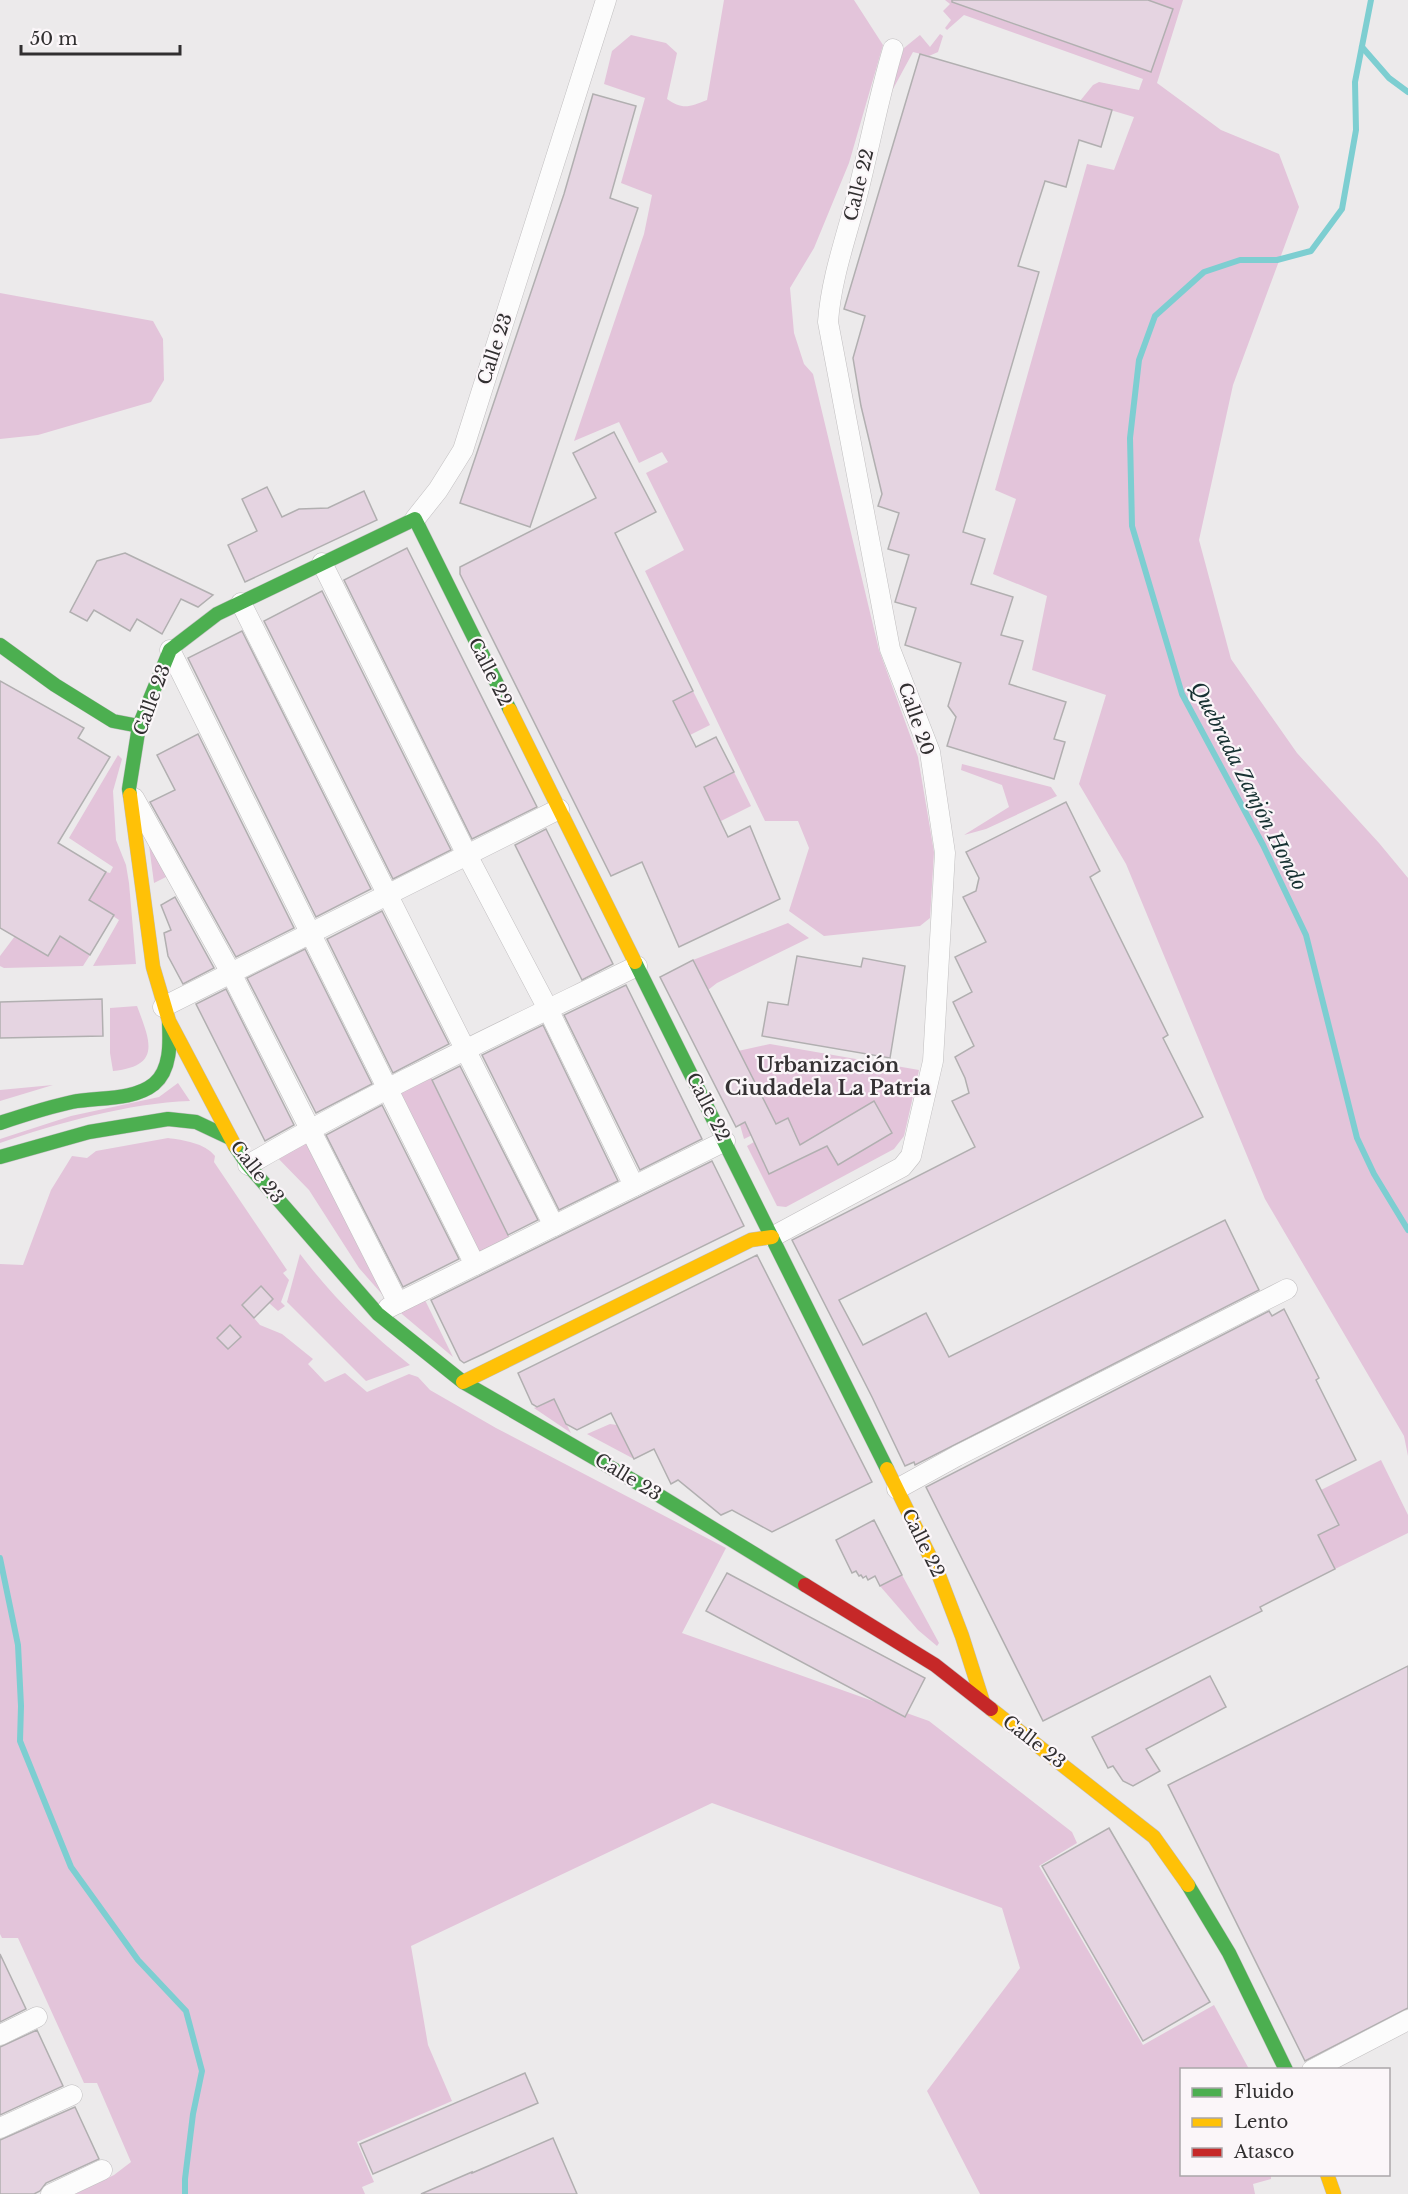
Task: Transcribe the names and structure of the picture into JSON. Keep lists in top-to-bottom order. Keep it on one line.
{"streets":{"main road":["Calle 22","Calle 23"],"street":["Calle 20"]},"crossings":[["Calle 22","Calle 23"],["Calle 22","Calle 20"]],"districts":["Urbanización Ciudadela La Patria"],"water":["Quebrada Zanjón Hondo"],"legend":["Fluido","Lento","Atasco"],"scale_bar":"50 m"}
